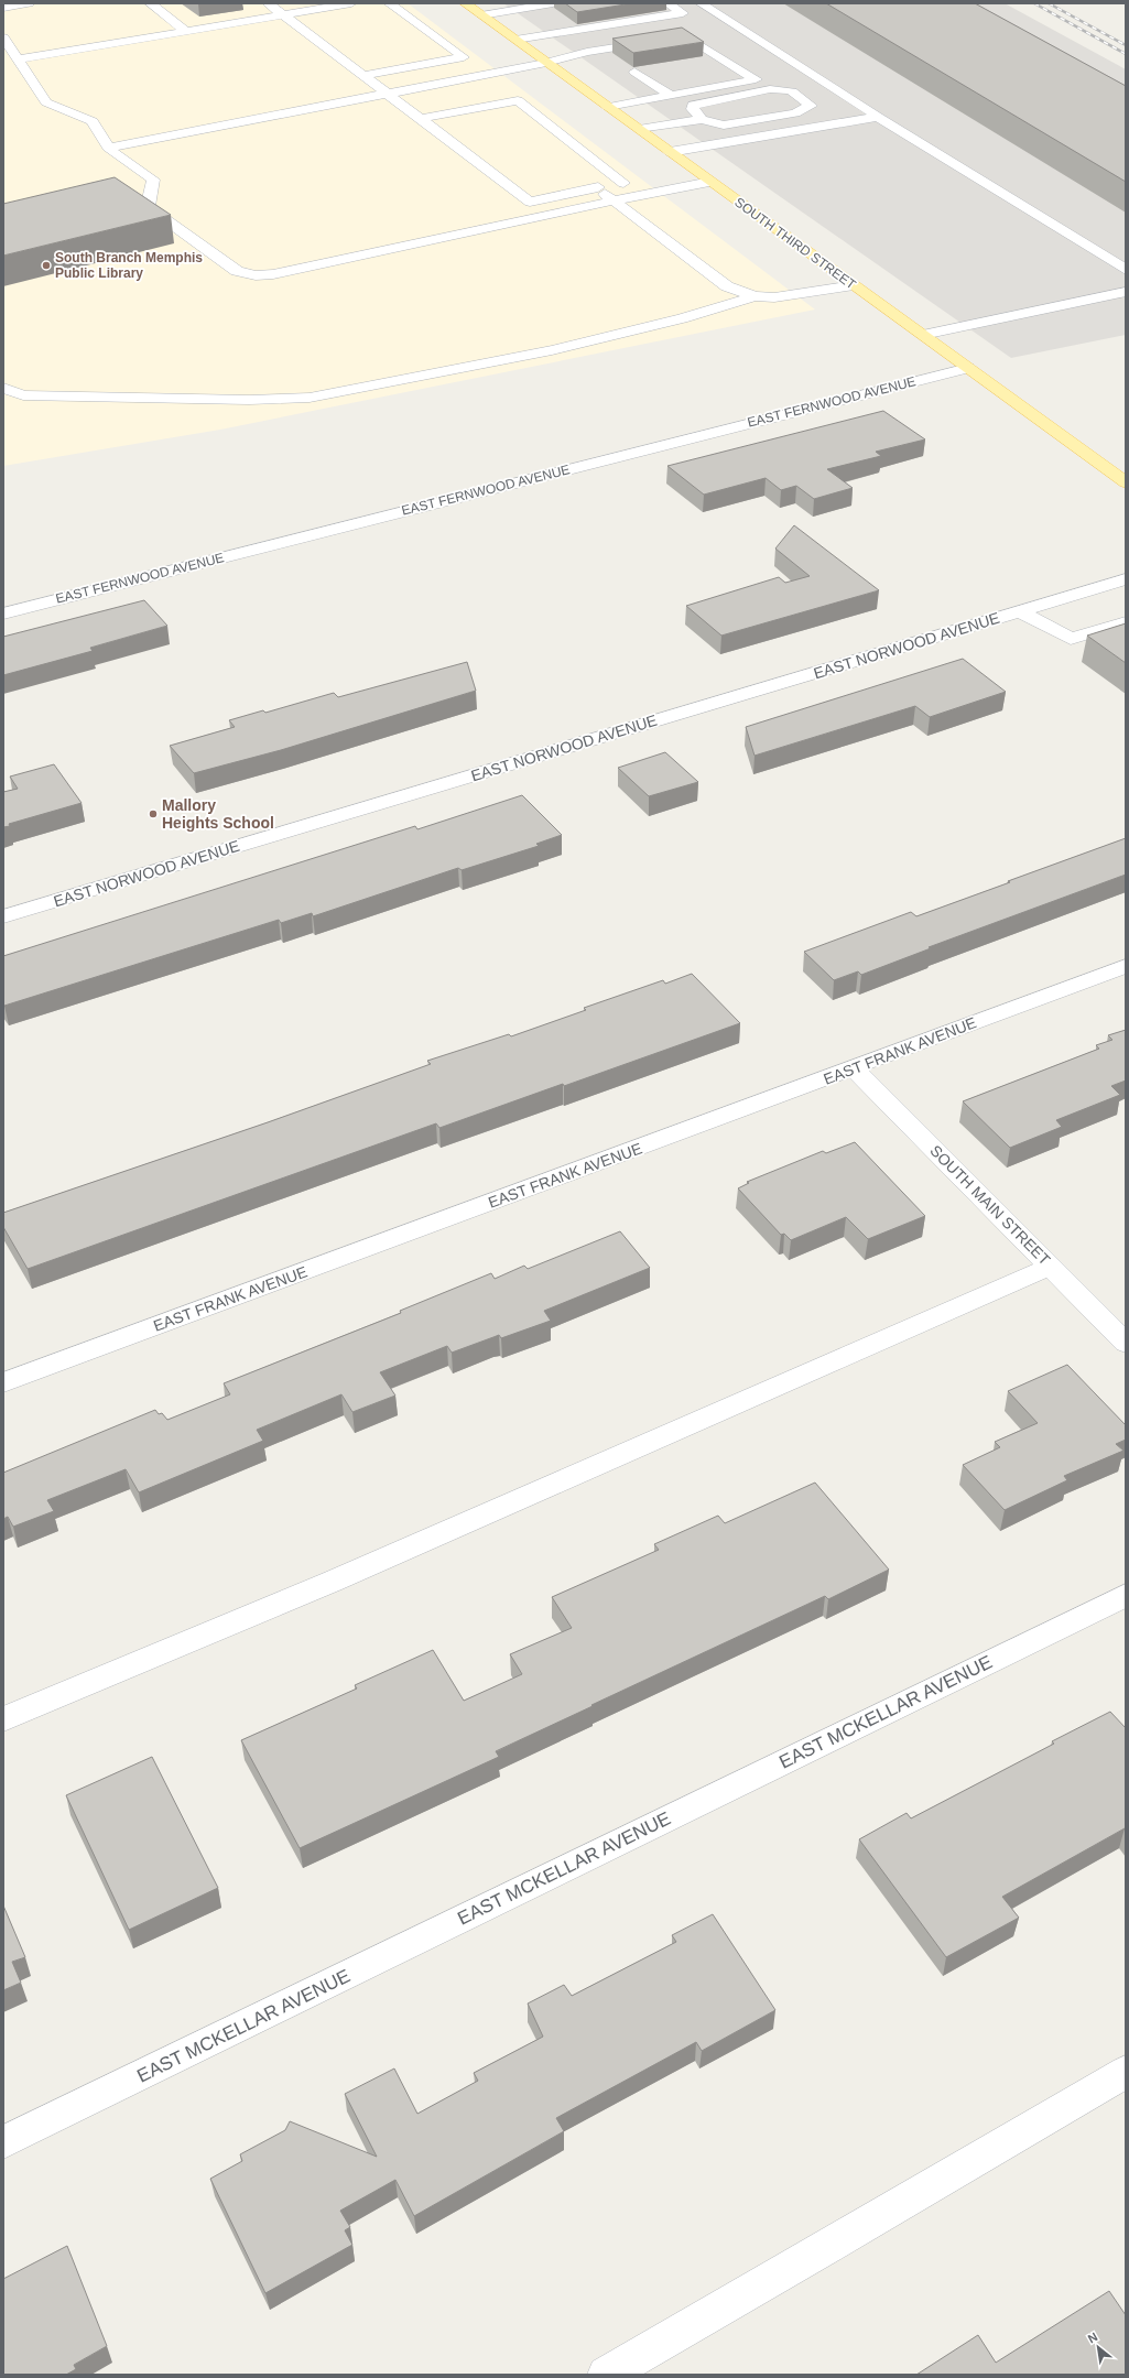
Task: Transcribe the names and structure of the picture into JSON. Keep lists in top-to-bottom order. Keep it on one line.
{"streets":{"main road":["SOUTH THIRD STREET"],"street":["EAST FERNWOOD AVENUE","EAST NORWOOD AVENUE","EAST FRANK AVENUE","SOUTH MAIN STREET","EAST MCKELLAR AVENUE"]},"crossings":[["SOUTH THIRD STREET","EAST FERNWOOD AVENUE"],["EAST FRANK AVENUE","SOUTH MAIN STREET"]],"places":["South Branch Memphis Public Library","Mallory Heights School"],"north":"top left"}
